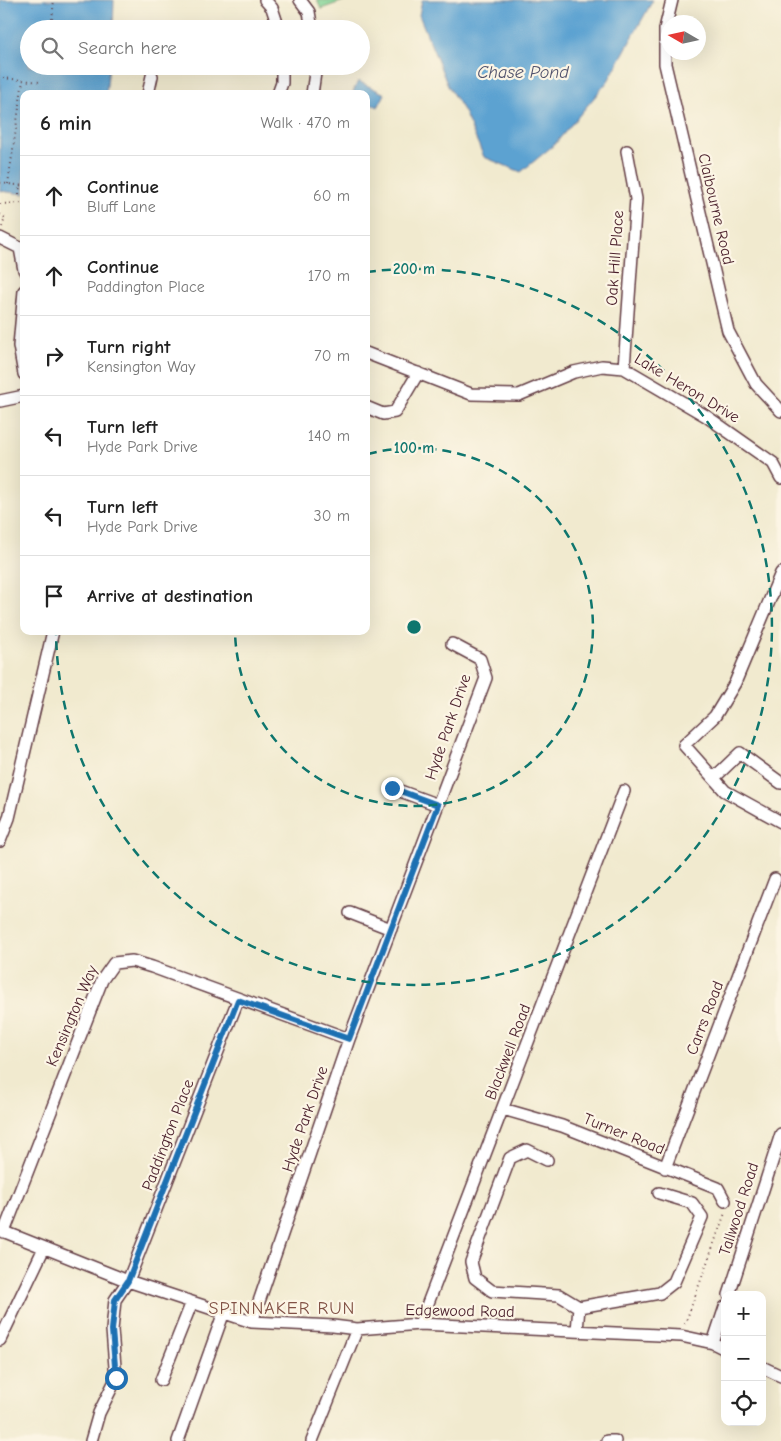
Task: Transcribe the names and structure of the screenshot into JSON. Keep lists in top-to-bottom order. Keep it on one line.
{"streets":{"street":["Claibourne Road","Oak Hill Place","Lake Heron Drive","Hyde Park Drive","Kensington Way","Carrs Road","Blackwell Road","Turner Road","Paddington Place","Tallwood Road","Edgewood Road"]},"crossings":[["Oak Hill Place","Lake Heron Drive"],["Hyde Park Drive","Kensington Way"],["Hyde Park Drive","Edgewood Road"],["Kensington Way","Paddington Place"],["Kensington Way","Edgewood Road"],["Carrs Road","Turner Road"],["Blackwell Road","Turner Road"],["Blackwell Road","Edgewood Road"],["Paddington Place","Edgewood Road"]],"districts":["SPINNAKER RUN"],"water":["Chase Pond"],"north":"left","page":{"search":"Search here","heading":["6 min","Walk · 470 m"],"list":[["Continue","Bluff Lane","60 m"],["Continue","Paddington Place","170 m"],["Turn right","Kensington Way","70 m"],["Turn left","Hyde Park Drive","140 m"],["Turn left","Hyde Park Drive","30 m"],"Arrive at destination"],"map_buttons":["+","−"]},"rings":["200 m","100 m"]}
